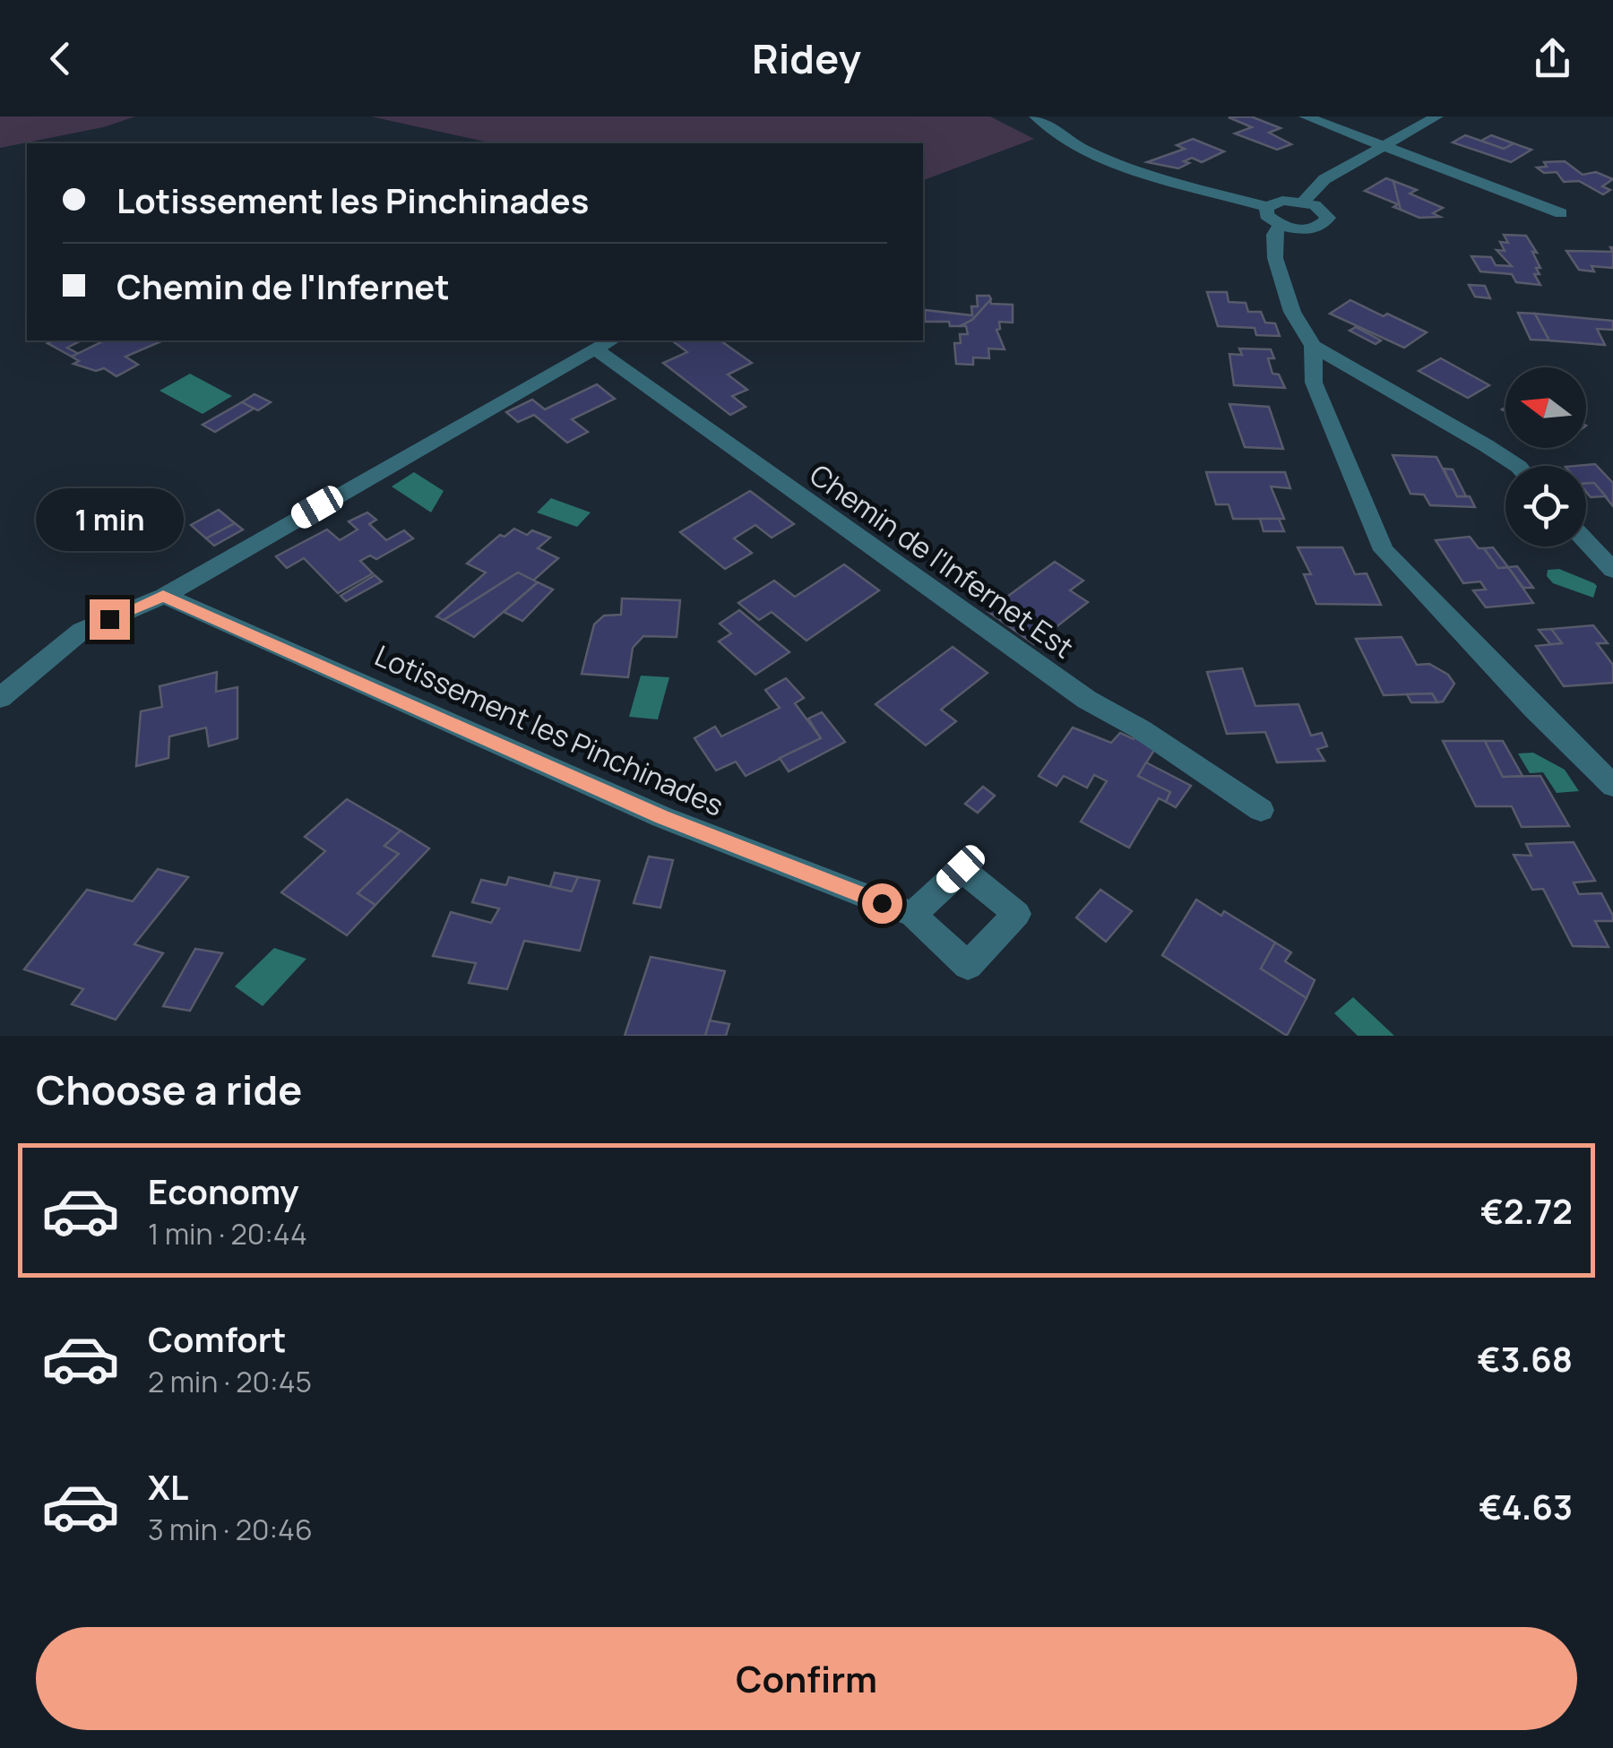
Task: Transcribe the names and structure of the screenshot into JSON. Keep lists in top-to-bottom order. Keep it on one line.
{"streets":{"street":["Chemin de l'Infernet Est","Lotissement les Pinchinades"]},"crossings":[["Chemin de l'Infernet Est","Lotissement les Pinchinades"]],"north":"left","page":{"header":"Ridey","banner":["Lotissement les Pinchinades","Chemin de l'Infernet"],"bubble":"1 min","heading":"Choose a ride","list":[{"name":"Economy","note":"1 min · 20:44","value":"€2.72"},{"name":"Comfort","note":"2 min · 20:45","value":"€3.68"},{"name":"XL","note":"3 min · 20:46","value":"€4.63"}],"buttons":"Confirm"}}
